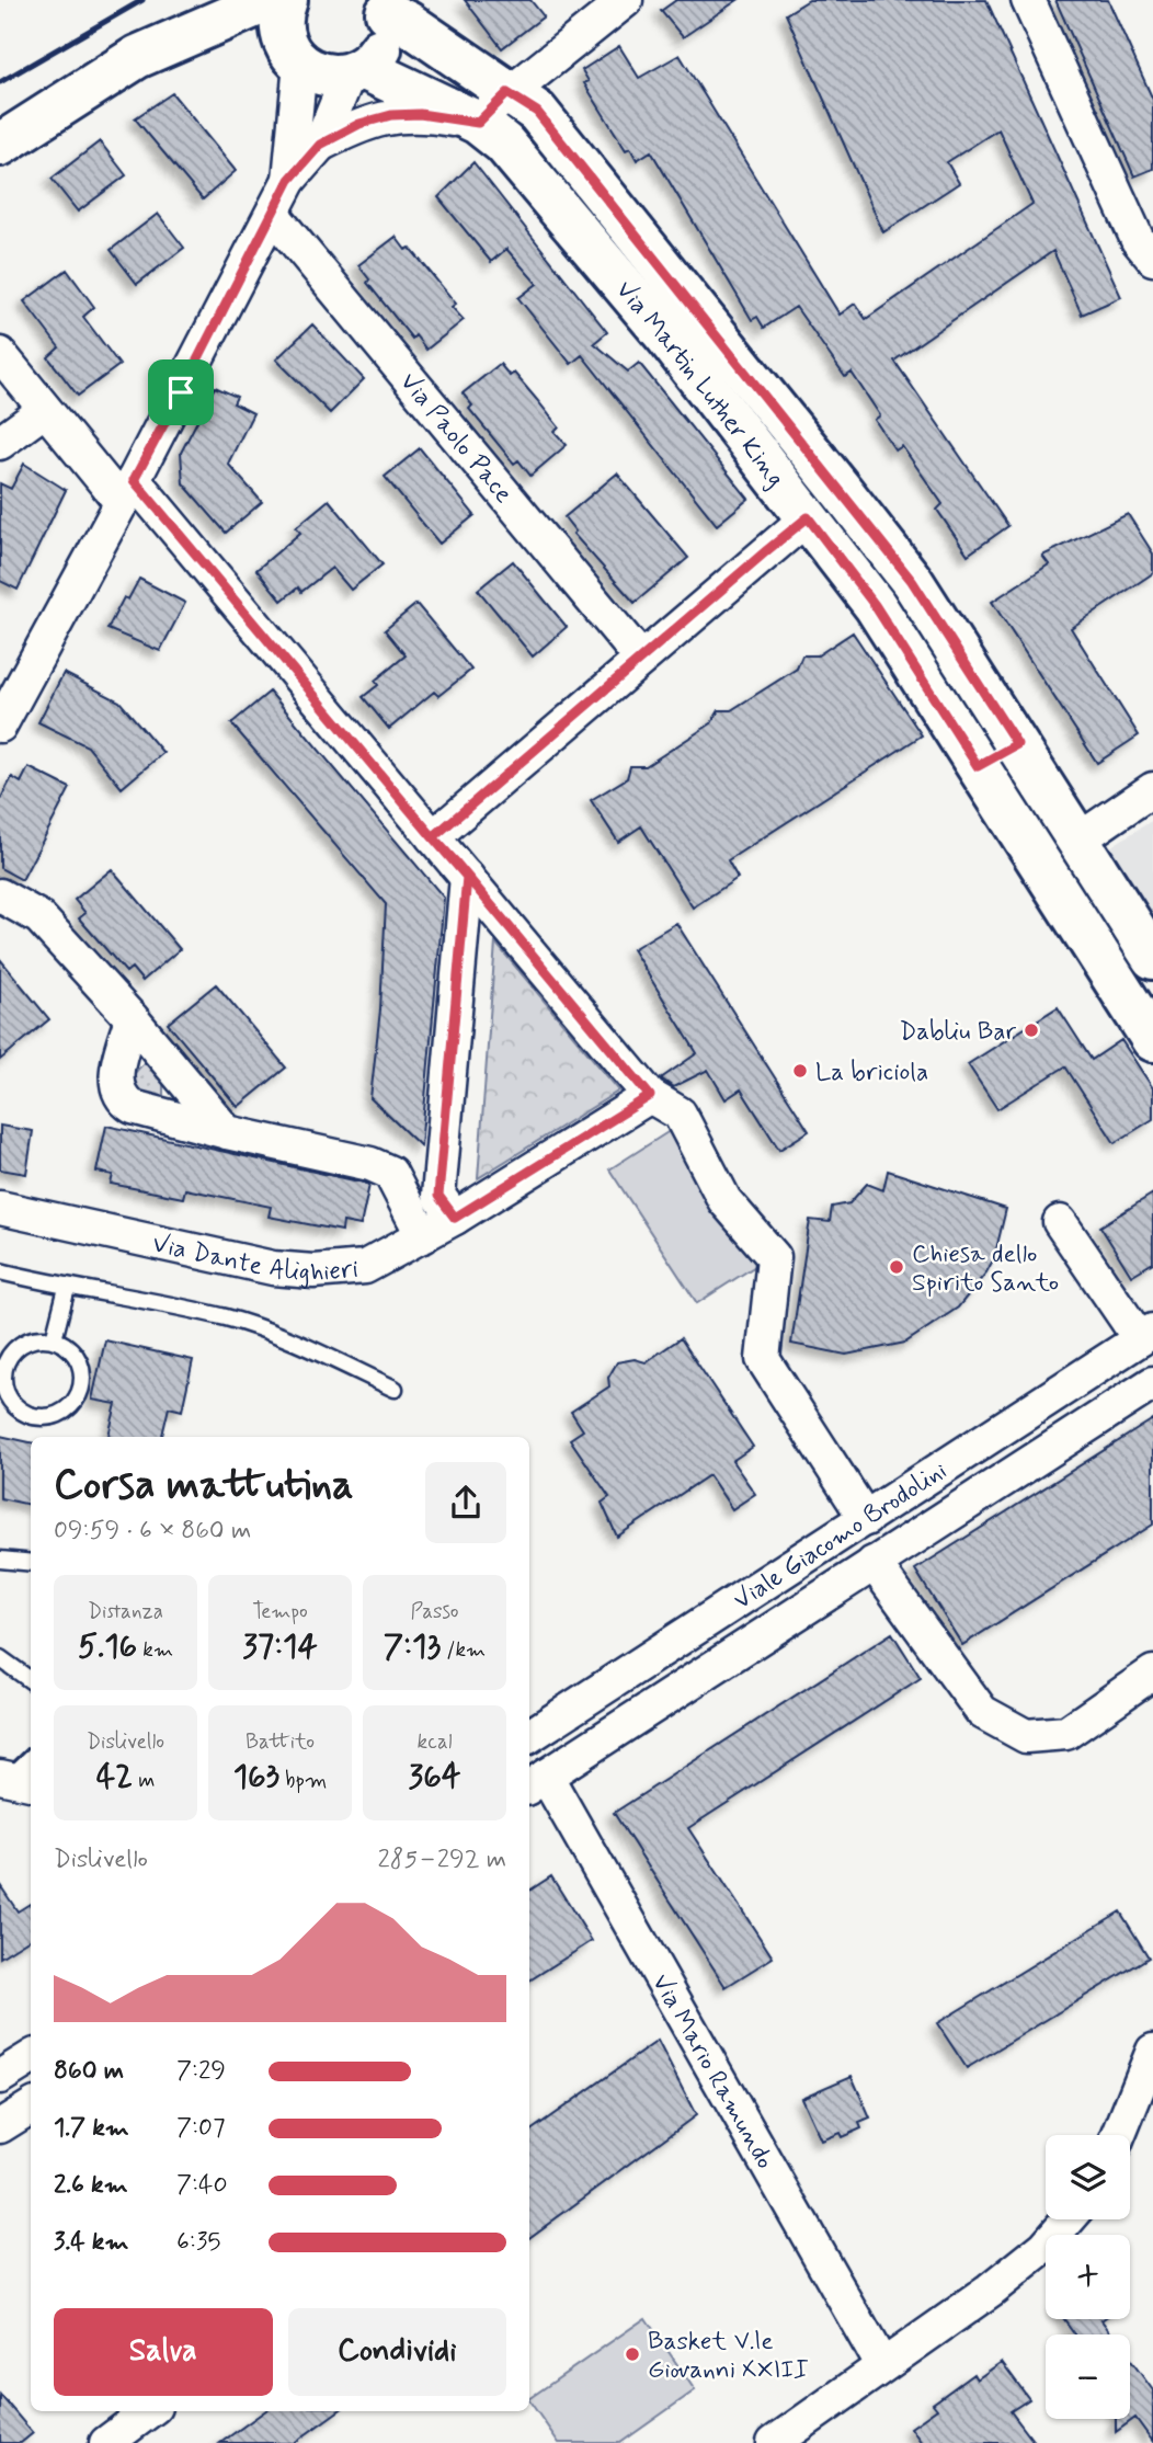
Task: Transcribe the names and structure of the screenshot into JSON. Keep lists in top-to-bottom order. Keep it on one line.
{"streets":{"street":["Via Martin Luther King","Via Paolo Pace","Via Dante Alighieri","Viale Giacomo Brodolini","Via Mario Ramundo"]},"crossings":[["Viale Giacomo Brodolini","Via Mario Ramundo"]],"places":["Dabliu Bar","La briciola","Chiesa dello Spirito Santo","Basket V.le Giovanni XXIII"],"page":{"heading":["Corsa mattutina","09:59 · 6 × 860 m"],"stats":[["Distanza","5.16 km"],["Tempo","37:14"],["Passo","7:13 /km"],["Dislivello","42 m"],["Battito","163 bpm"],["kcal","364"]],"chart":["Dislivello","285–292 m"],"list":[{"name":"860 m","note":"7:29"},{"name":"1.7 km","note":"7:07"},{"name":"2.6 km","note":"7:40"},{"name":"3.4 km","note":"6:35"}],"map_buttons":["+","−"],"buttons":["Salva","Condividi"]}}
